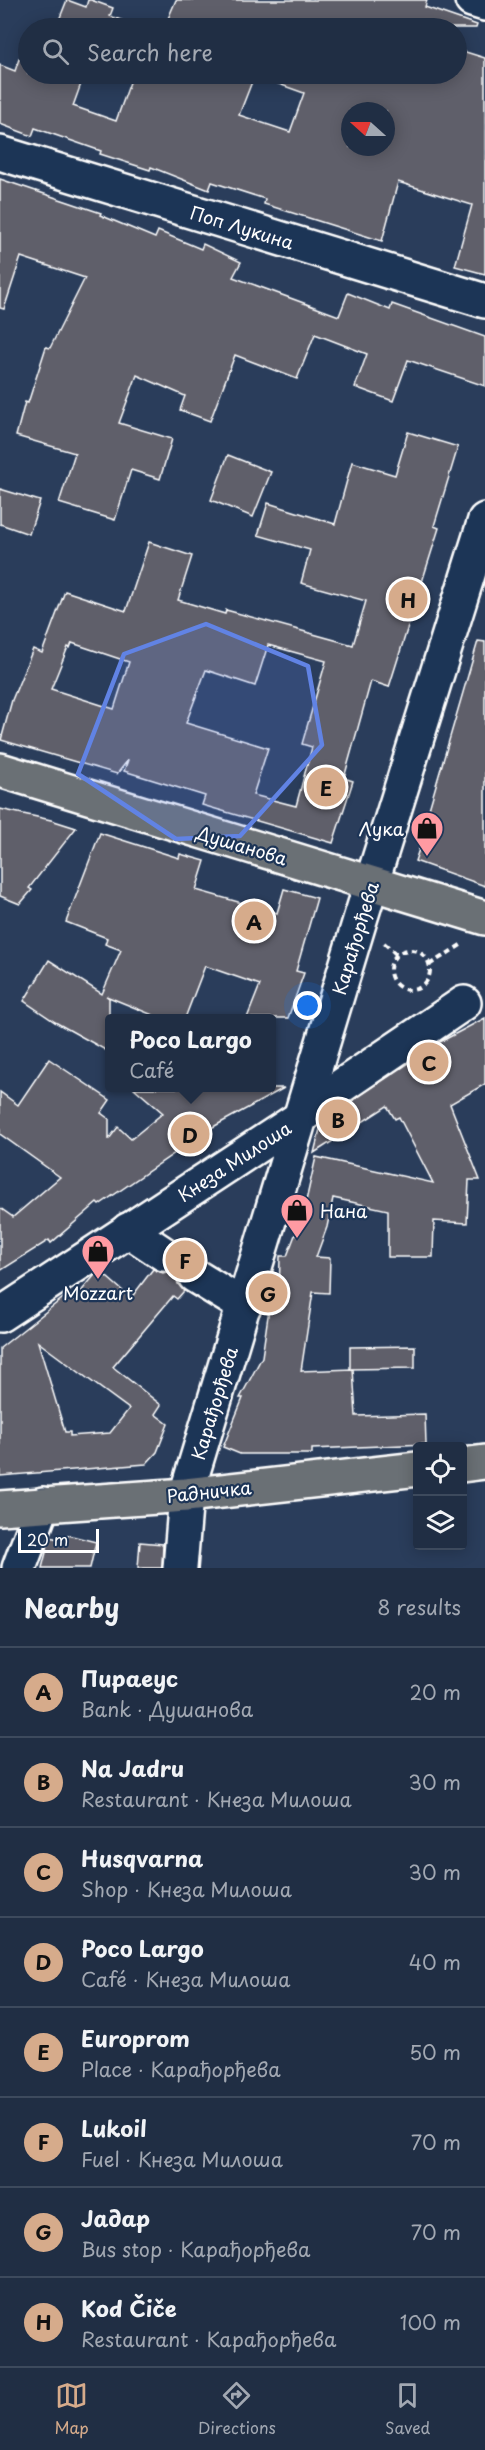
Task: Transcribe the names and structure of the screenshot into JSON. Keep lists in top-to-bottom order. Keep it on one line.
{"streets":{"main road":["Душанова","Радничка"],"street":["Поп Лукина","Карађорђева","Кнеза Милоша"]},"crossings":[["Душанова","Карађорђева"],["Карађорђева","Кнеза Милоша"],["Карађорђева","Радничка"]],"places":{"shop":["Лука","Нана","Mozzart"]},"scale_bar":"20 m","north":"left","page":{"search":"Search here","pins":["H","E","A","C","B","D","F","G"],"popup":["Poco Largo","Café"],"scale":"20 m","heading":["Nearby","8 results"],"list":[{"mark":"A","name":"Пираеус","note":"Bank · Душанова","value":"20 m"},{"mark":"B","name":"Na Jadru","note":"Restaurant · Кнеза Милоша","value":"30 m"},{"mark":"C","name":"Husqvarna","note":"Shop · Кнеза Милоша","value":"30 m"},{"mark":"D","name":"Poco Largo","note":"Café · Кнеза Милоша","value":"40 m"},{"mark":"E","name":"Europrom","note":"Place · Карађорђева","value":"50 m"},{"mark":"F","name":"Lukoil","note":"Fuel · Кнеза Милоша","value":"70 m"},{"mark":"G","name":"Јадар","note":"Bus stop · Карађорђева","value":"70 m"},{"mark":"H","name":"Kod Čiče","note":"Restaurant · Карађорђева","value":"100 m"}],"nav":["Map","Directions","Saved"]}}
